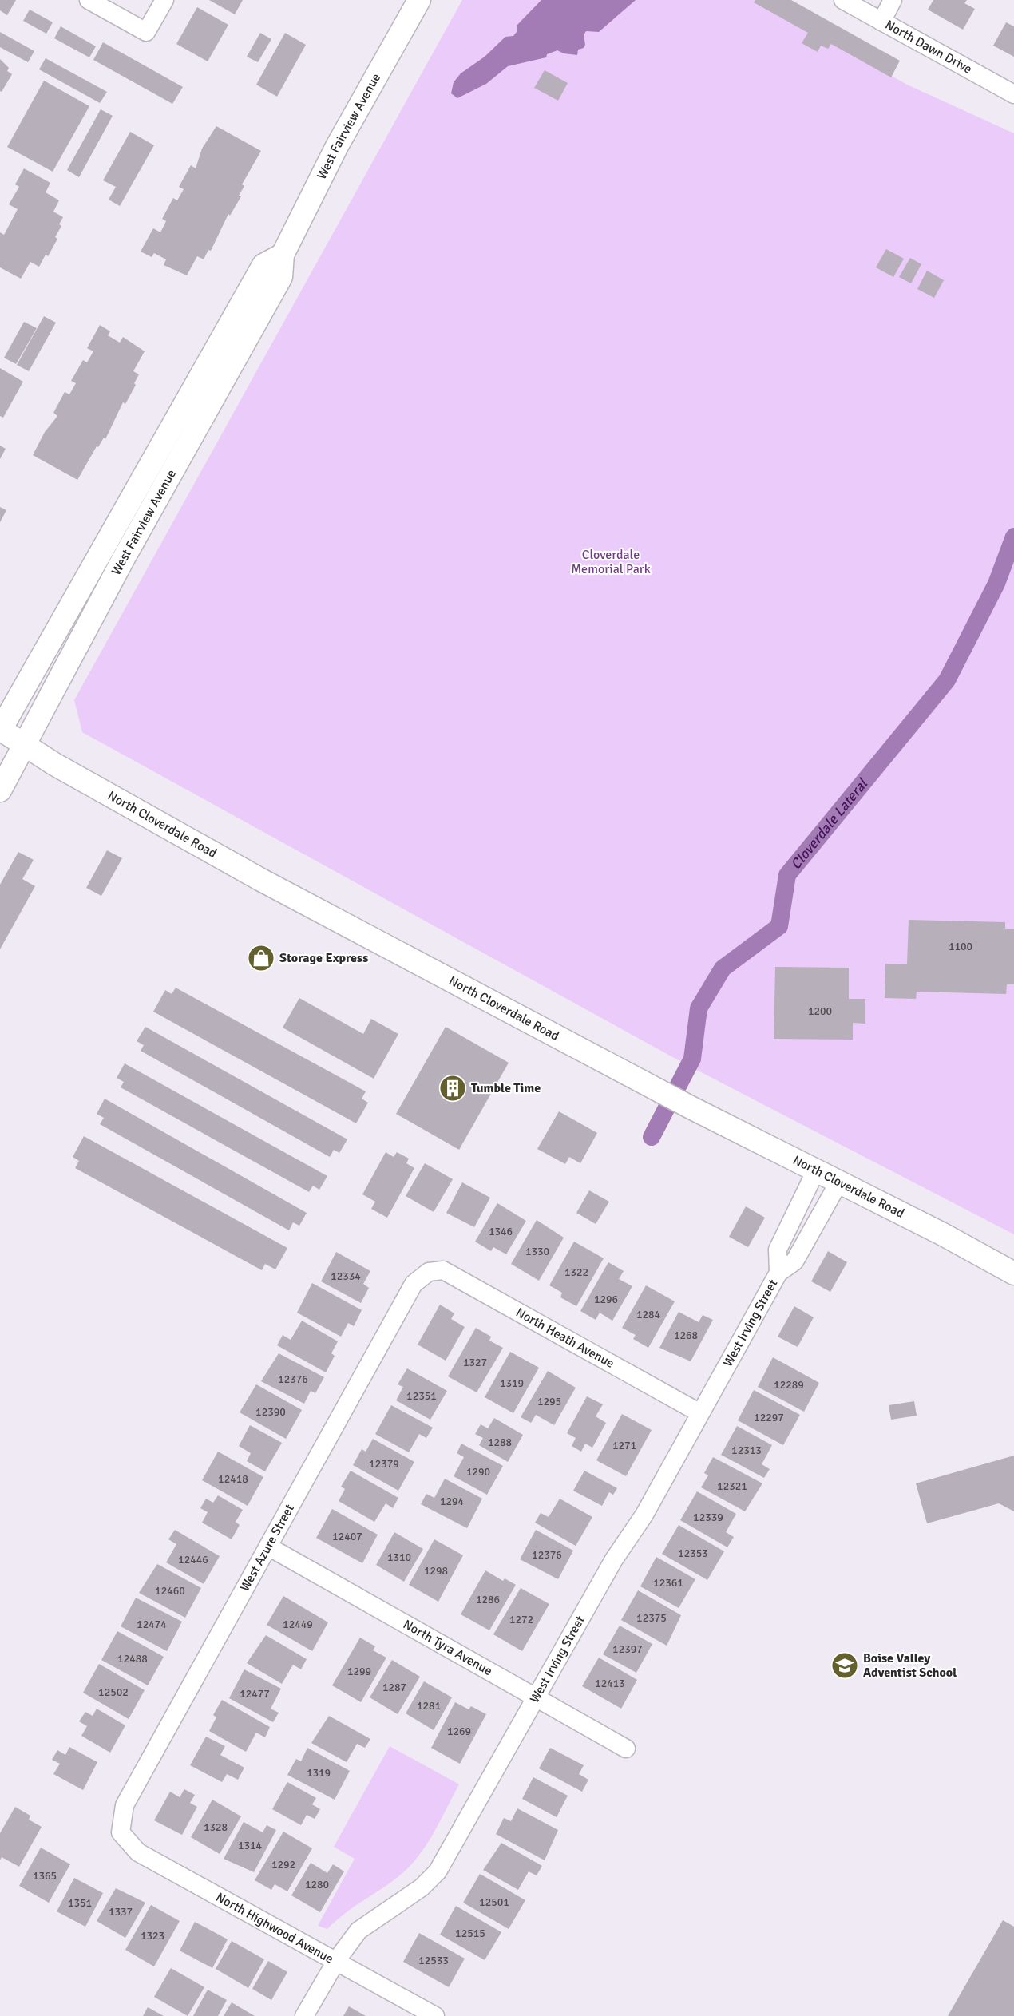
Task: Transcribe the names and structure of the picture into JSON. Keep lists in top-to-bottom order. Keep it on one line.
{"streets":{"main road":["West Fairview Avenue","North Cloverdale Road"],"street":["North Dawn Drive","West Irving Street","North Heath Avenue","West Azure Street","North Tyra Avenue","North Highwood Avenue"]},"crossings":[["West Fairview Avenue","North Cloverdale Road"],["North Cloverdale Road","West Irving Street"],["West Irving Street","North Heath Avenue"],["West Irving Street","North Tyra Avenue"],["West Irving Street","North Highwood Avenue"],["North Heath Avenue","West Azure Street"],["West Azure Street","North Tyra Avenue"],["West Azure Street","North Highwood Avenue"]],"water":["Cloverdale Lateral"],"parks":["Cloverdale Memorial Park"],"places":{"shop":["Storage Express"],"building":["Tumble Time"],"school or university":["Boise Valley Adventist School"]},"house_numbers":["1100","1200","1346","1330","1322","12334","1296","1284","1268","1327","12376","1319","12289","12351","1295","12390","12297","1288","1271","12313","12379","1290","12418","12321","1294","12339","12407","12353","12376","1310","12446","1298","12361","12460","1286","12375","1272","12474","12449","12397","12488","1299","12413","1287","12502","12477","1281","1269","1319","1328","1314","1292","1365","1280","12501","1351","1337","12515","1323","12533"]}
